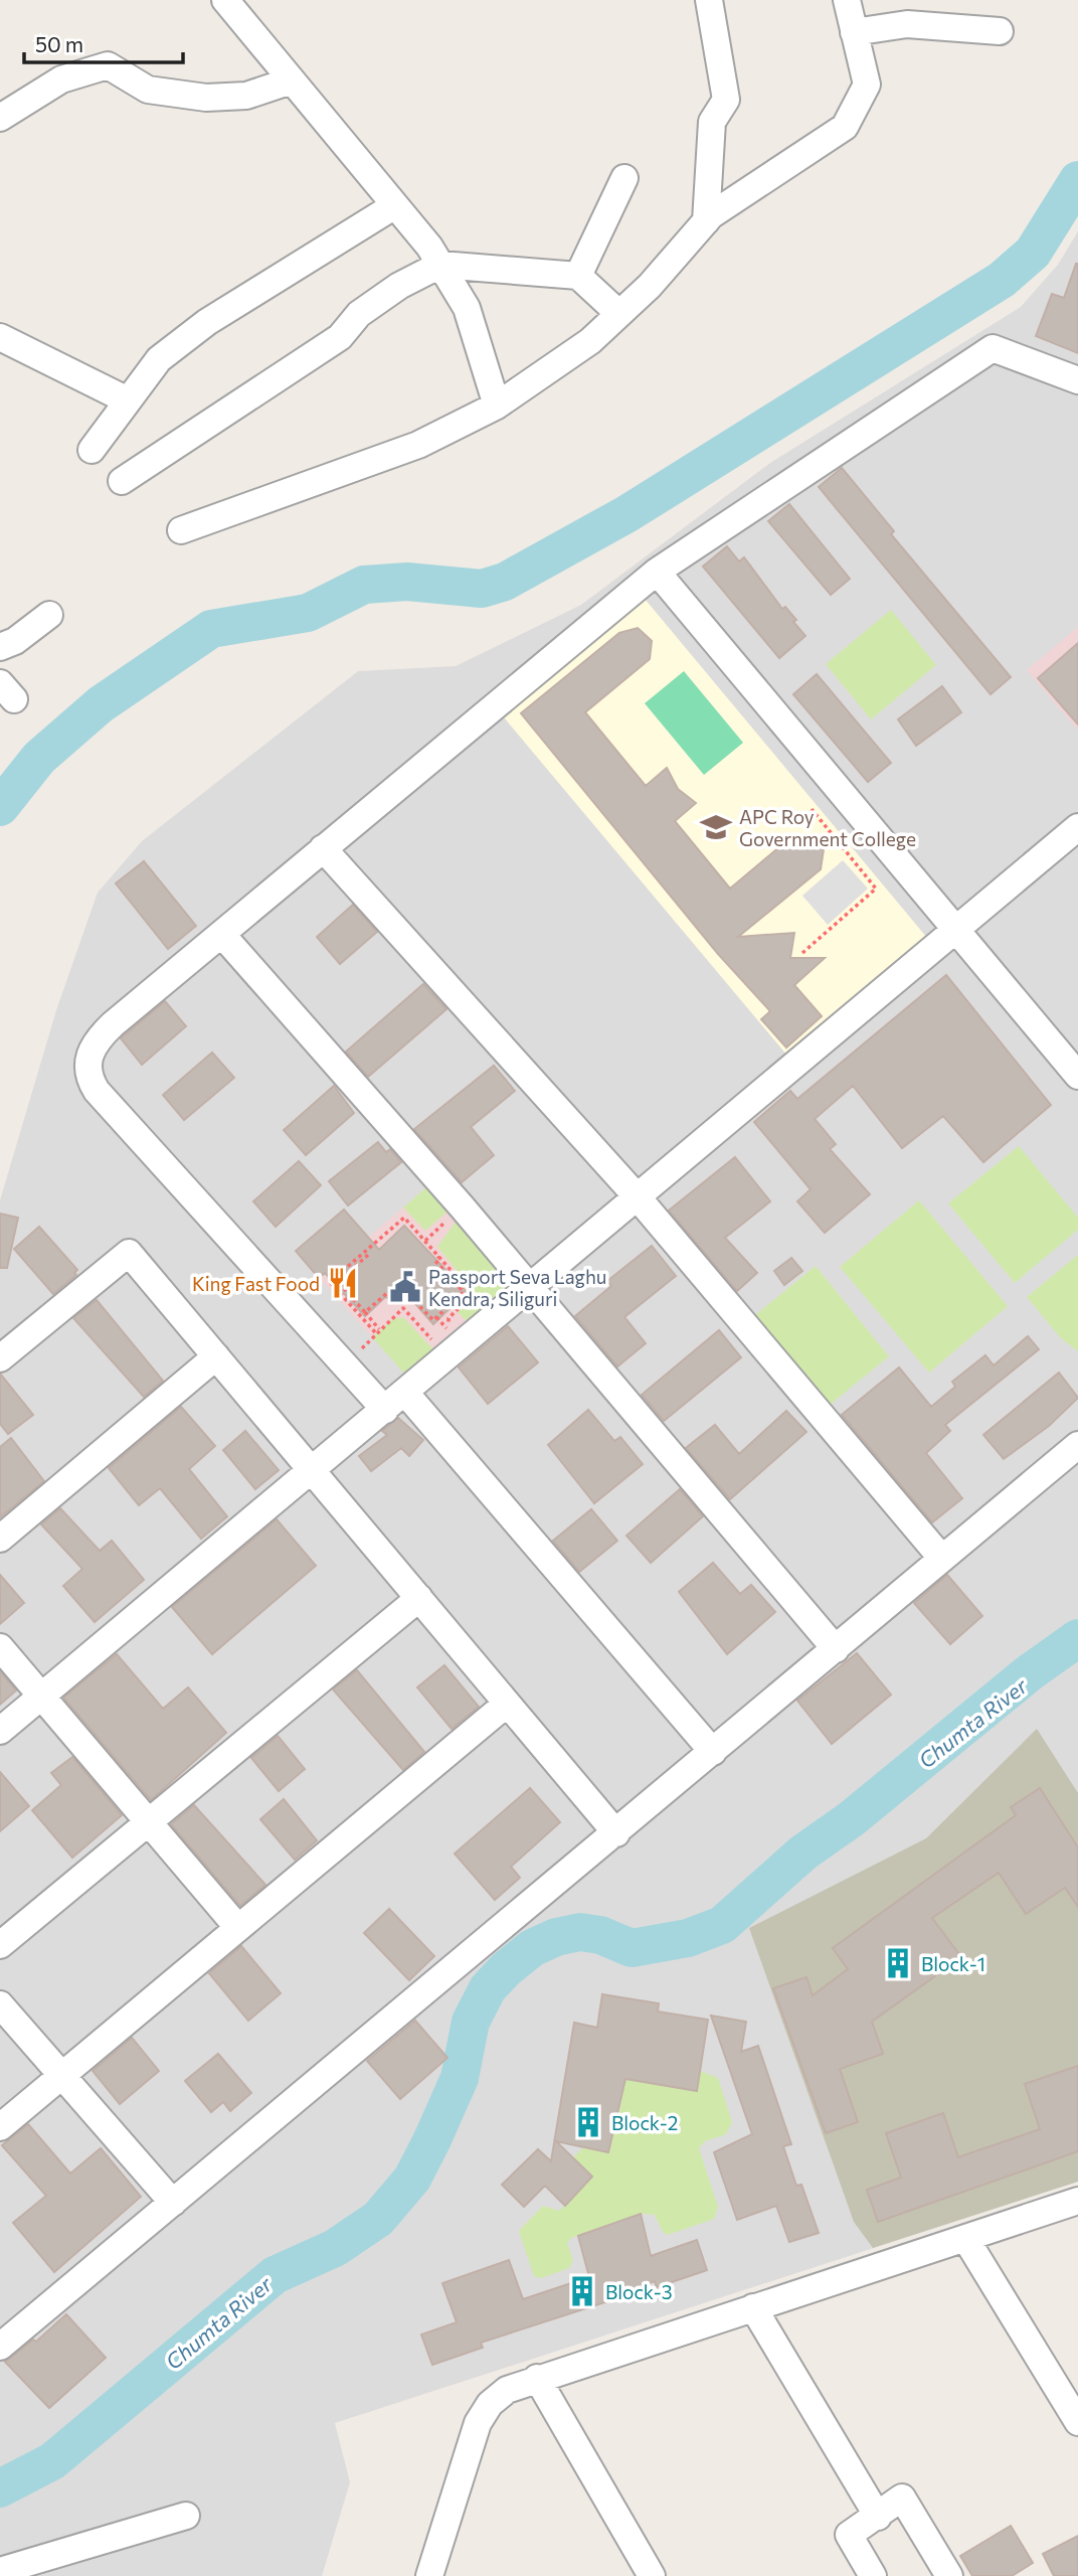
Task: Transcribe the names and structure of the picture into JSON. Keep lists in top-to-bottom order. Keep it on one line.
{"water":["Chumta River"],"places":{"school or university":["APC Roy Government College"],"restaurant":["King Fast Food"],"public building":["Passport Seva Laghu Kendra, Siliguri"],"building":["Block-1","Block-2","Block-3"]},"scale_bar":"50 m"}
